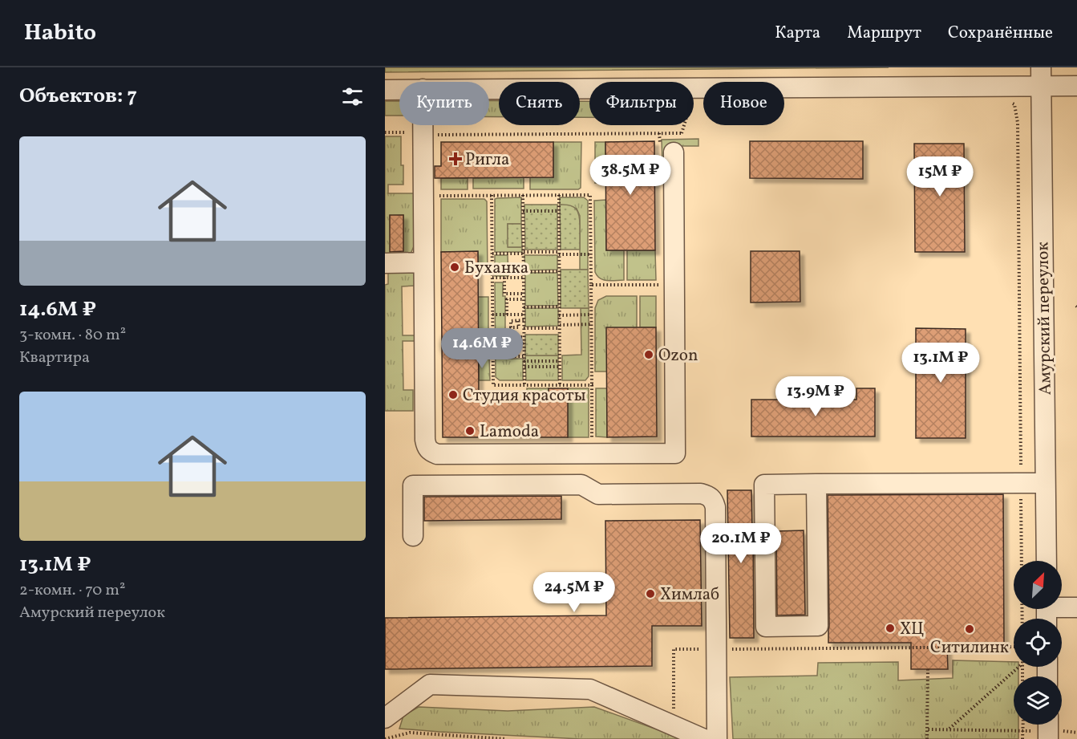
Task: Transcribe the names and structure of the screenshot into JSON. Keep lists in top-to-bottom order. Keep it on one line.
{"streets":{"street":["Амурский переулок"]},"places":{"health":["Ригла"],"other":["Буханка","Ozon","Студия красоты","Lamoda","Химлаб","ХЦ","Ситилинк"]},"north":"top right","page":{"header":"Habito","nav":["Карта","Маршрут","Сохранённые"],"heading":"Объектов: 7","chip":["Купить","Снять","Фильтры","Новое"],"list":[{"name":"14.6M ₽","note":"3-комн. · 80 m² · Квартира"},{"name":"13.1M ₽","note":"2-комн. · 70 m² · Амурский переулок"}],"price":["38.5M ₽","15M ₽","14.6M ₽","13.1M ₽","13.9M ₽","20.1M ₽","24.5M ₽"]}}
